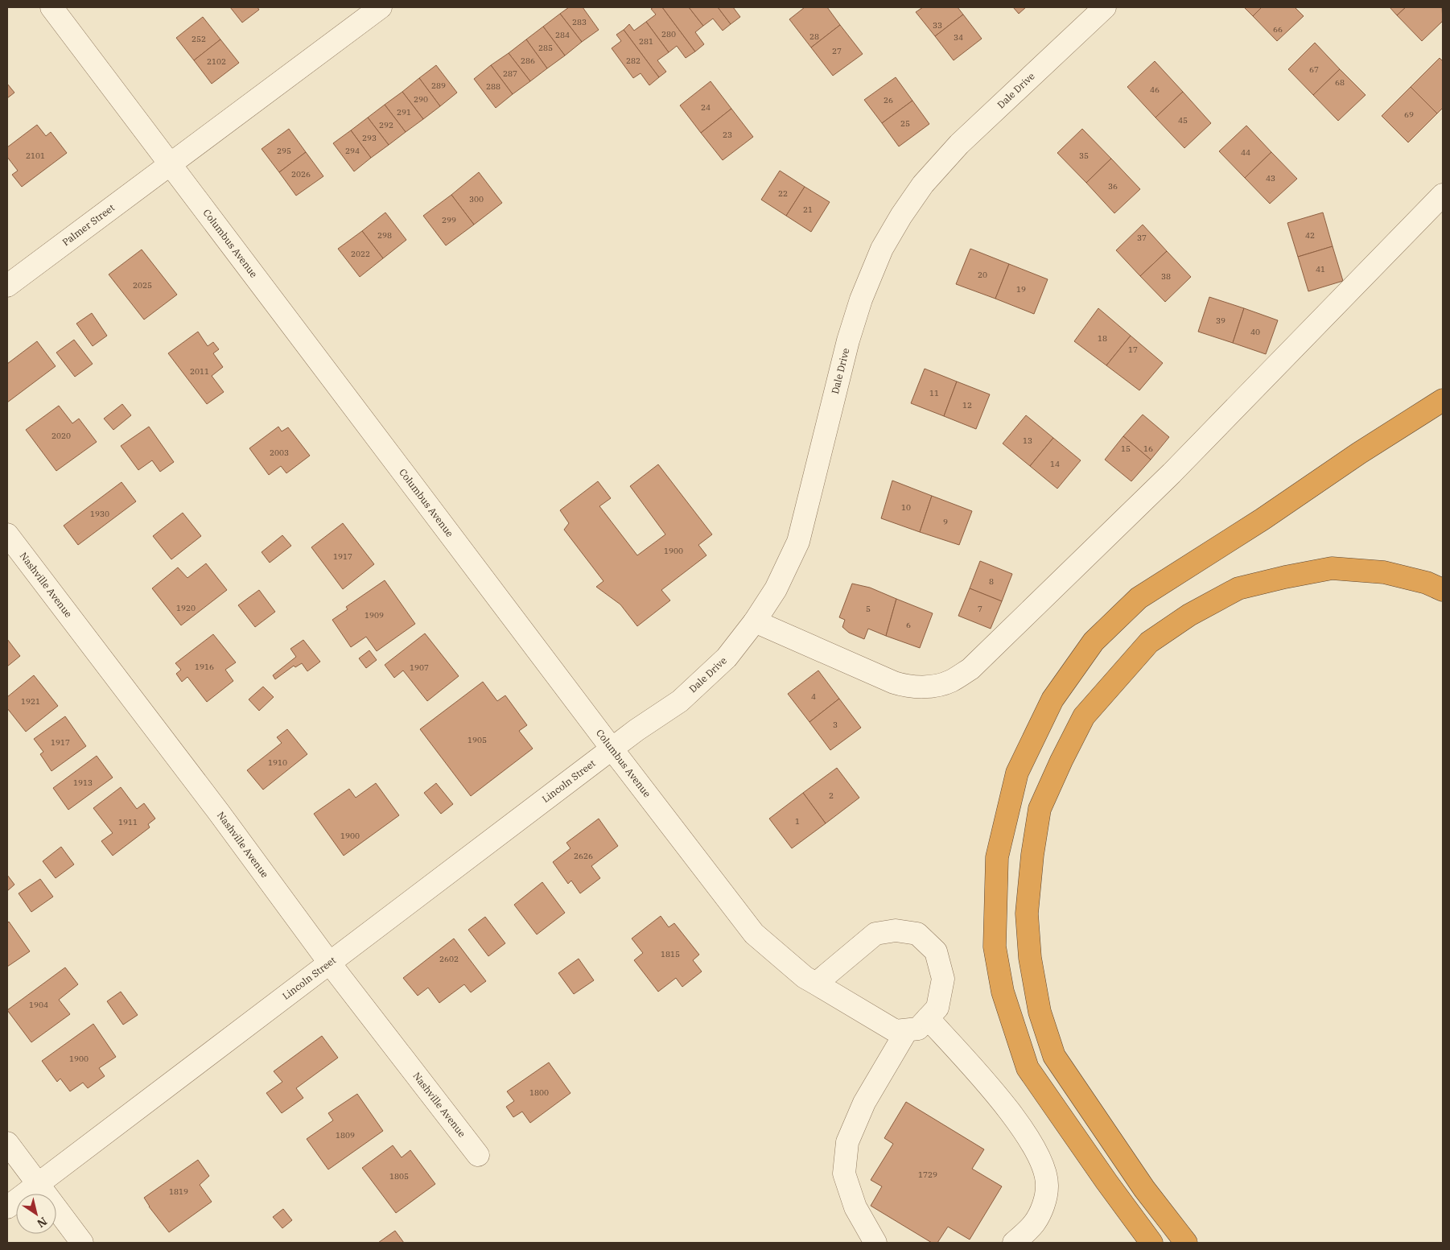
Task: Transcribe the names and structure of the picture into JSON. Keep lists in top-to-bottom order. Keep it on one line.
{"streets":{"street":["Dale Drive","Palmer Street","Columbus Avenue","Nashville Avenue","Lincoln Street"]},"crossings":[["Dale Drive","Columbus Avenue"],["Dale Drive","Lincoln Street"],["Palmer Street","Columbus Avenue"],["Columbus Avenue","Lincoln Street"],["Nashville Avenue","Lincoln Street"]],"house_numbers":["283","33","66","280","284","28","34","252","281","285","27","286","282","2102","67","287","68","289","288","46","290","26","24","291","69","45","25","292","23","293","295","294","44","2101","35","2026","43","36","22","300","21","299","298","42","37","2022","41","20","38","2025","19","39","40","18","17","2011","11","12","2020","13","15","16","2003","14","10","1930","9","1900","1917","8","1920","5","7","1909","6","1916","1907","4","1921","3","1905","1917","1910","1913","2","1","1911","1900","2626","1815","2602","1904","1900","1800","1809","1729","1805","1819"],"north":"bottom right"}
